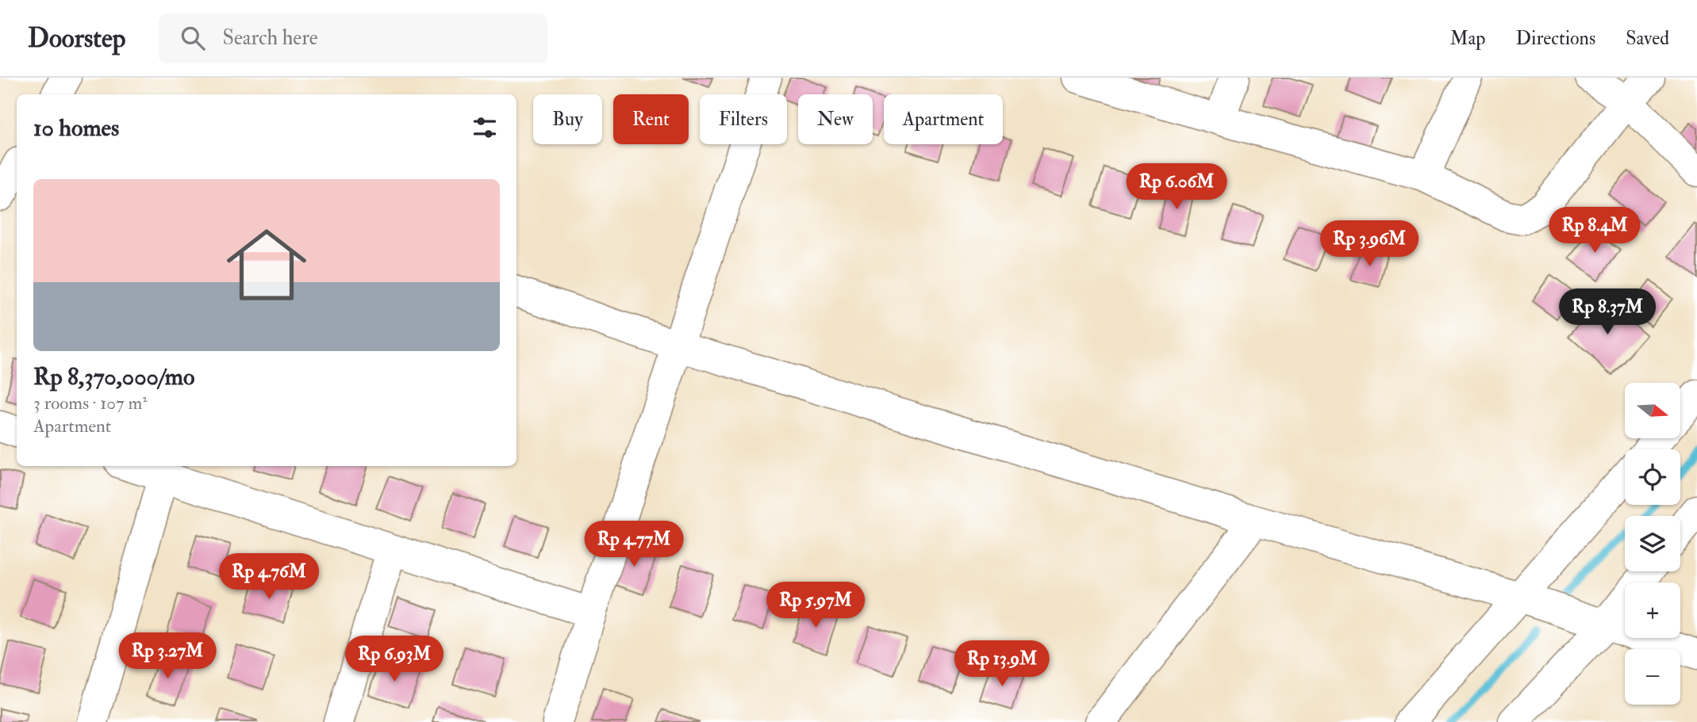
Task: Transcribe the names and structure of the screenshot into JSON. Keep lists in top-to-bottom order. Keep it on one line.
{"north":"right","page":{"header":"Doorstep","search":"Search here","nav":["Map","Directions","Saved"],"chip":["Buy","Rent","Filters","New","Apartment"],"heading":"10 homes","list":[{"name":"Rp 8,370,000/mo","note":"3 rooms · 107 m² · Apartment"}],"price":["Rp 6.06M","Rp 8.4M","Rp 3.96M","Rp 8.37M","Rp 4.77M","Rp 4.76M","Rp 5.97M","Rp 3.27M","Rp 6.93M","Rp 13.9M"],"map_buttons":["+","−"]}}
